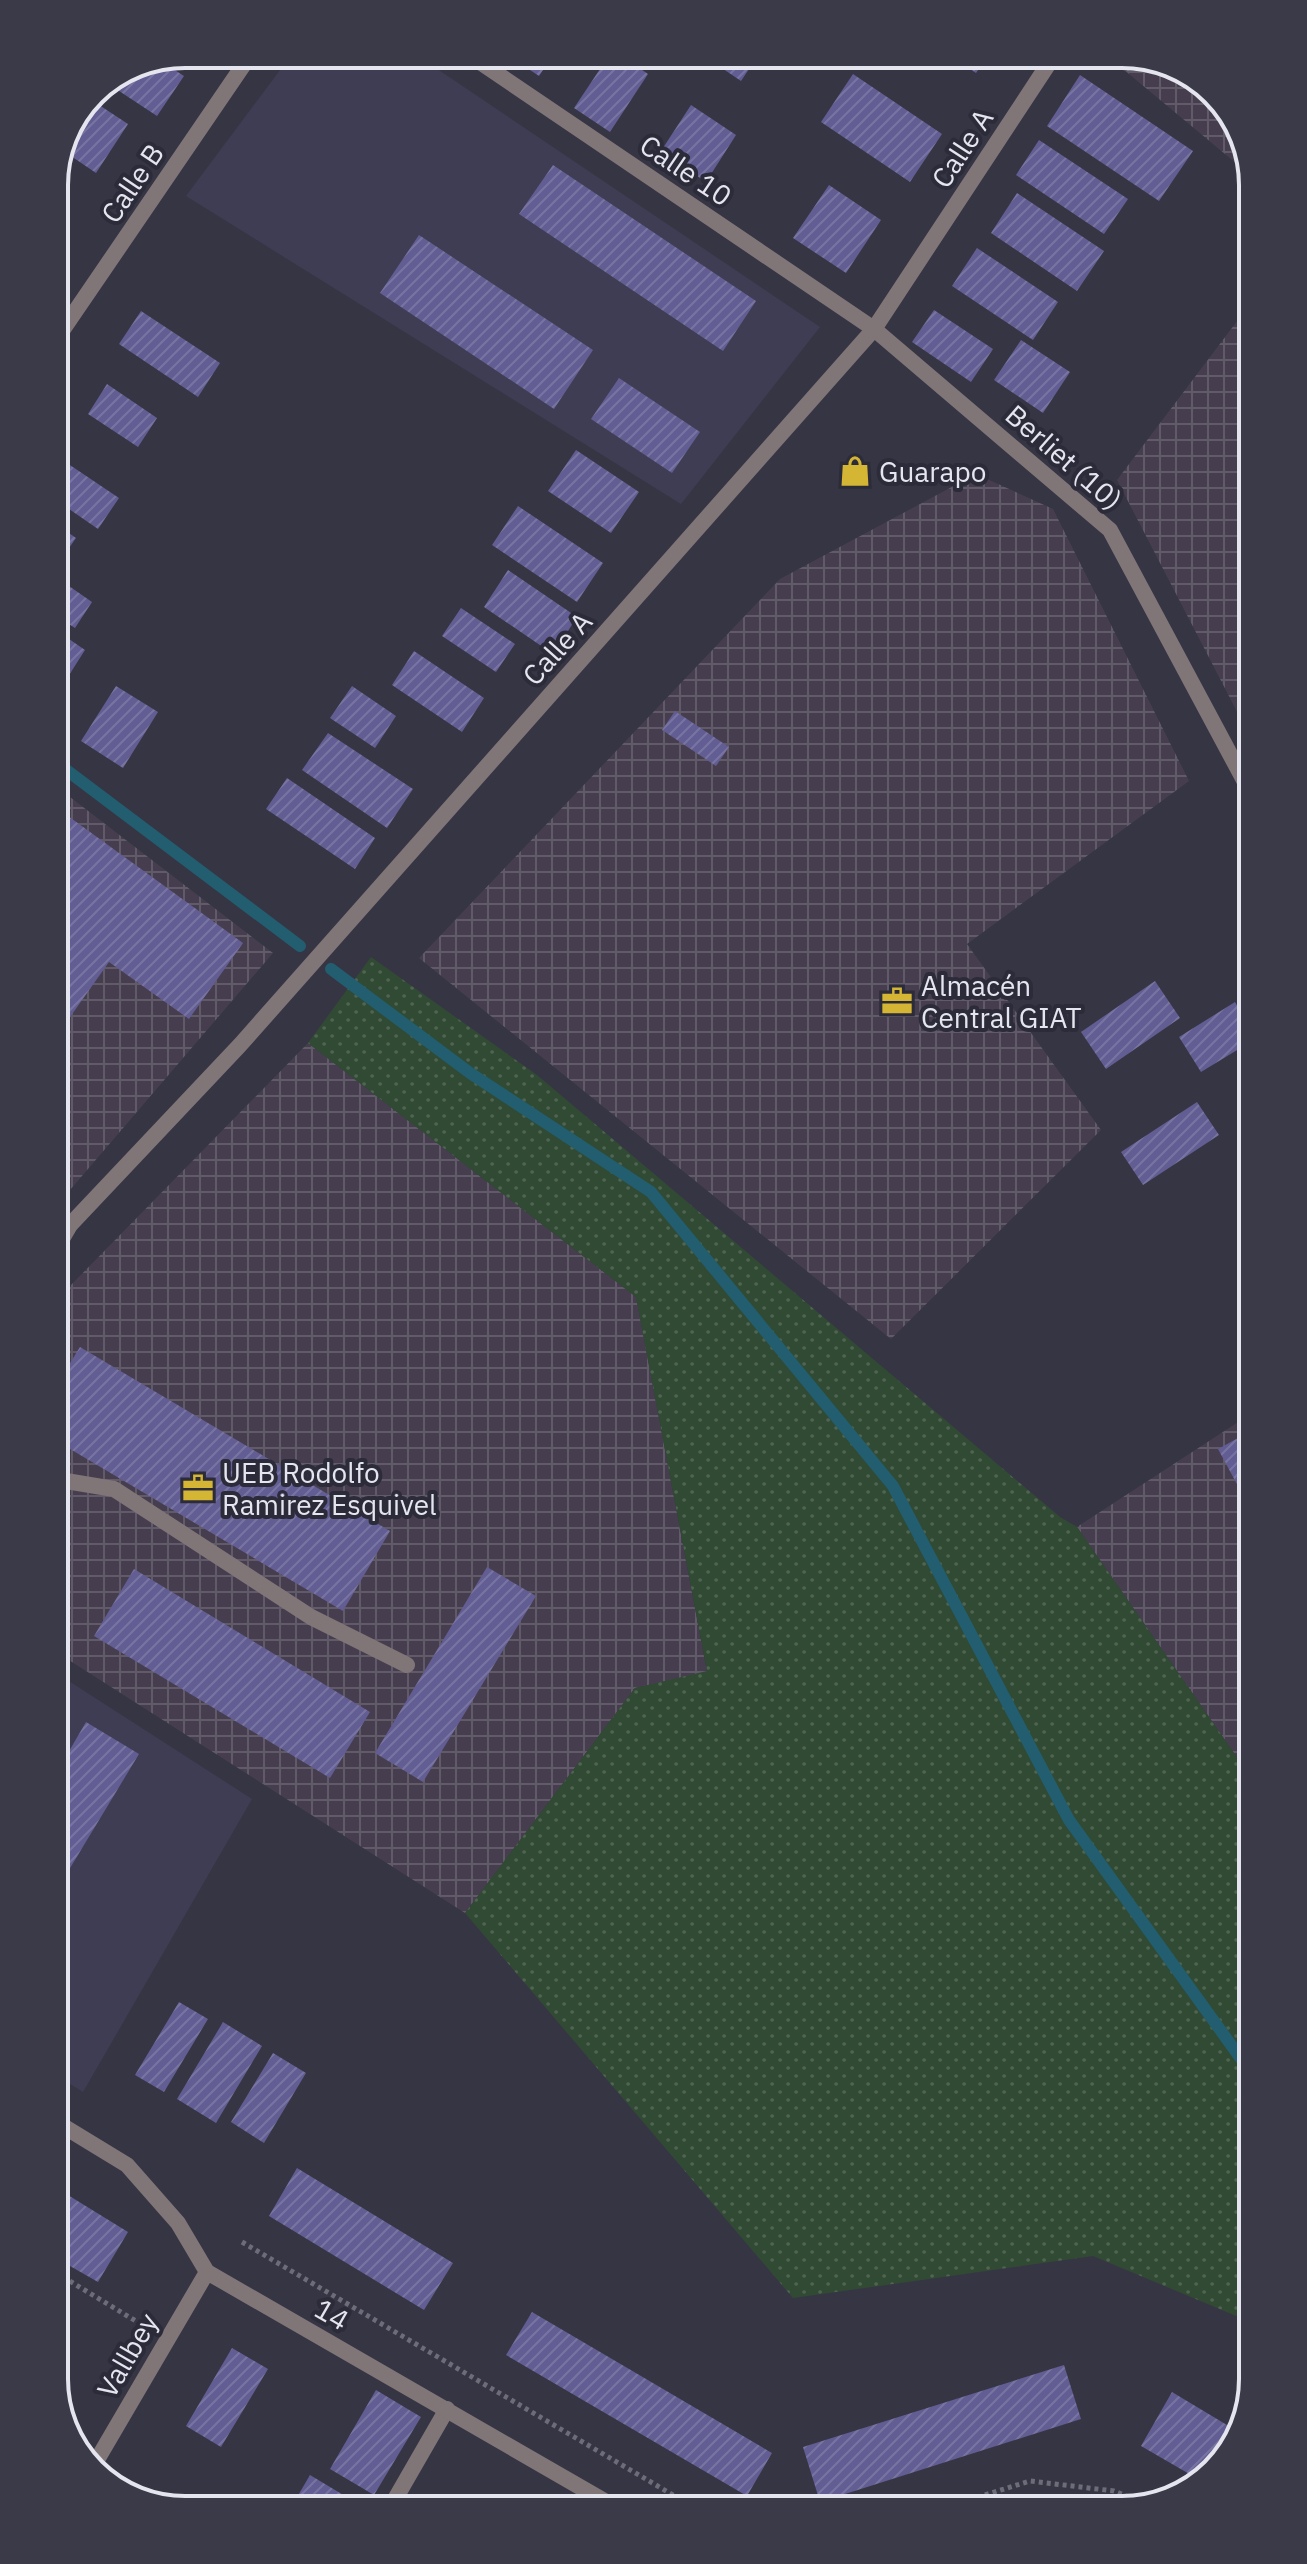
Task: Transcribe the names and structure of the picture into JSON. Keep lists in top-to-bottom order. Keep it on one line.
{"streets":{"street":["Calle A","Calle 10","Calle B","Berliet (10)","14","Vallbey"]},"crossings":[["Calle A","Calle 10"],["Calle A","Berliet (10)"],["Calle 10","Berliet (10)"],["14","Vallbey"]],"places":{"shop":["Guarapo"],"office":["Almacén Central GIAT","UEB Rodolfo Ramirez Esquivel"]}}
